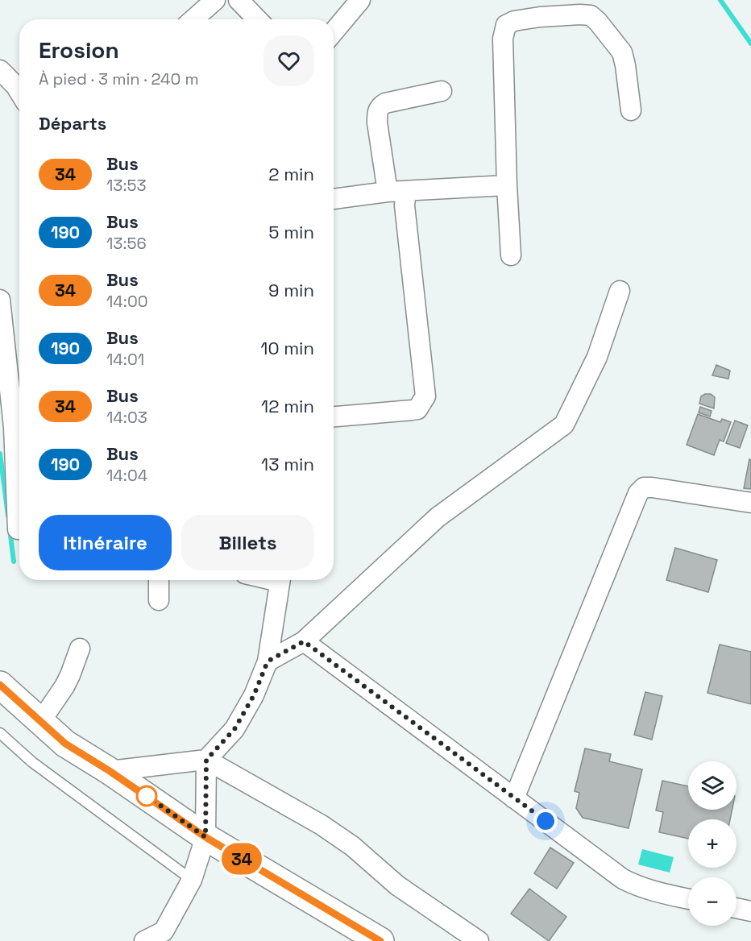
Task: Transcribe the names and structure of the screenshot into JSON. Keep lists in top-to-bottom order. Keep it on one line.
{"lines":["bus line 34"],"page":{"on_map":"34","heading":[["Erosion","À pied · 3 min · 240 m"],"Départs"],"list":[{"mark":"34","name":"Bus","note":"13:53","value":"2 min"},{"mark":"190","name":"Bus","note":"13:56","value":"5 min"},{"mark":"34","name":"Bus","note":"14:00","value":"9 min"},{"mark":"190","name":"Bus","note":"14:01","value":"10 min"},{"mark":"34","name":"Bus","note":"14:03","value":"12 min"},{"mark":"190","name":"Bus","note":"14:04","value":"13 min"}],"buttons":["Itinéraire","Billets"],"map_buttons":["+","−"]}}
